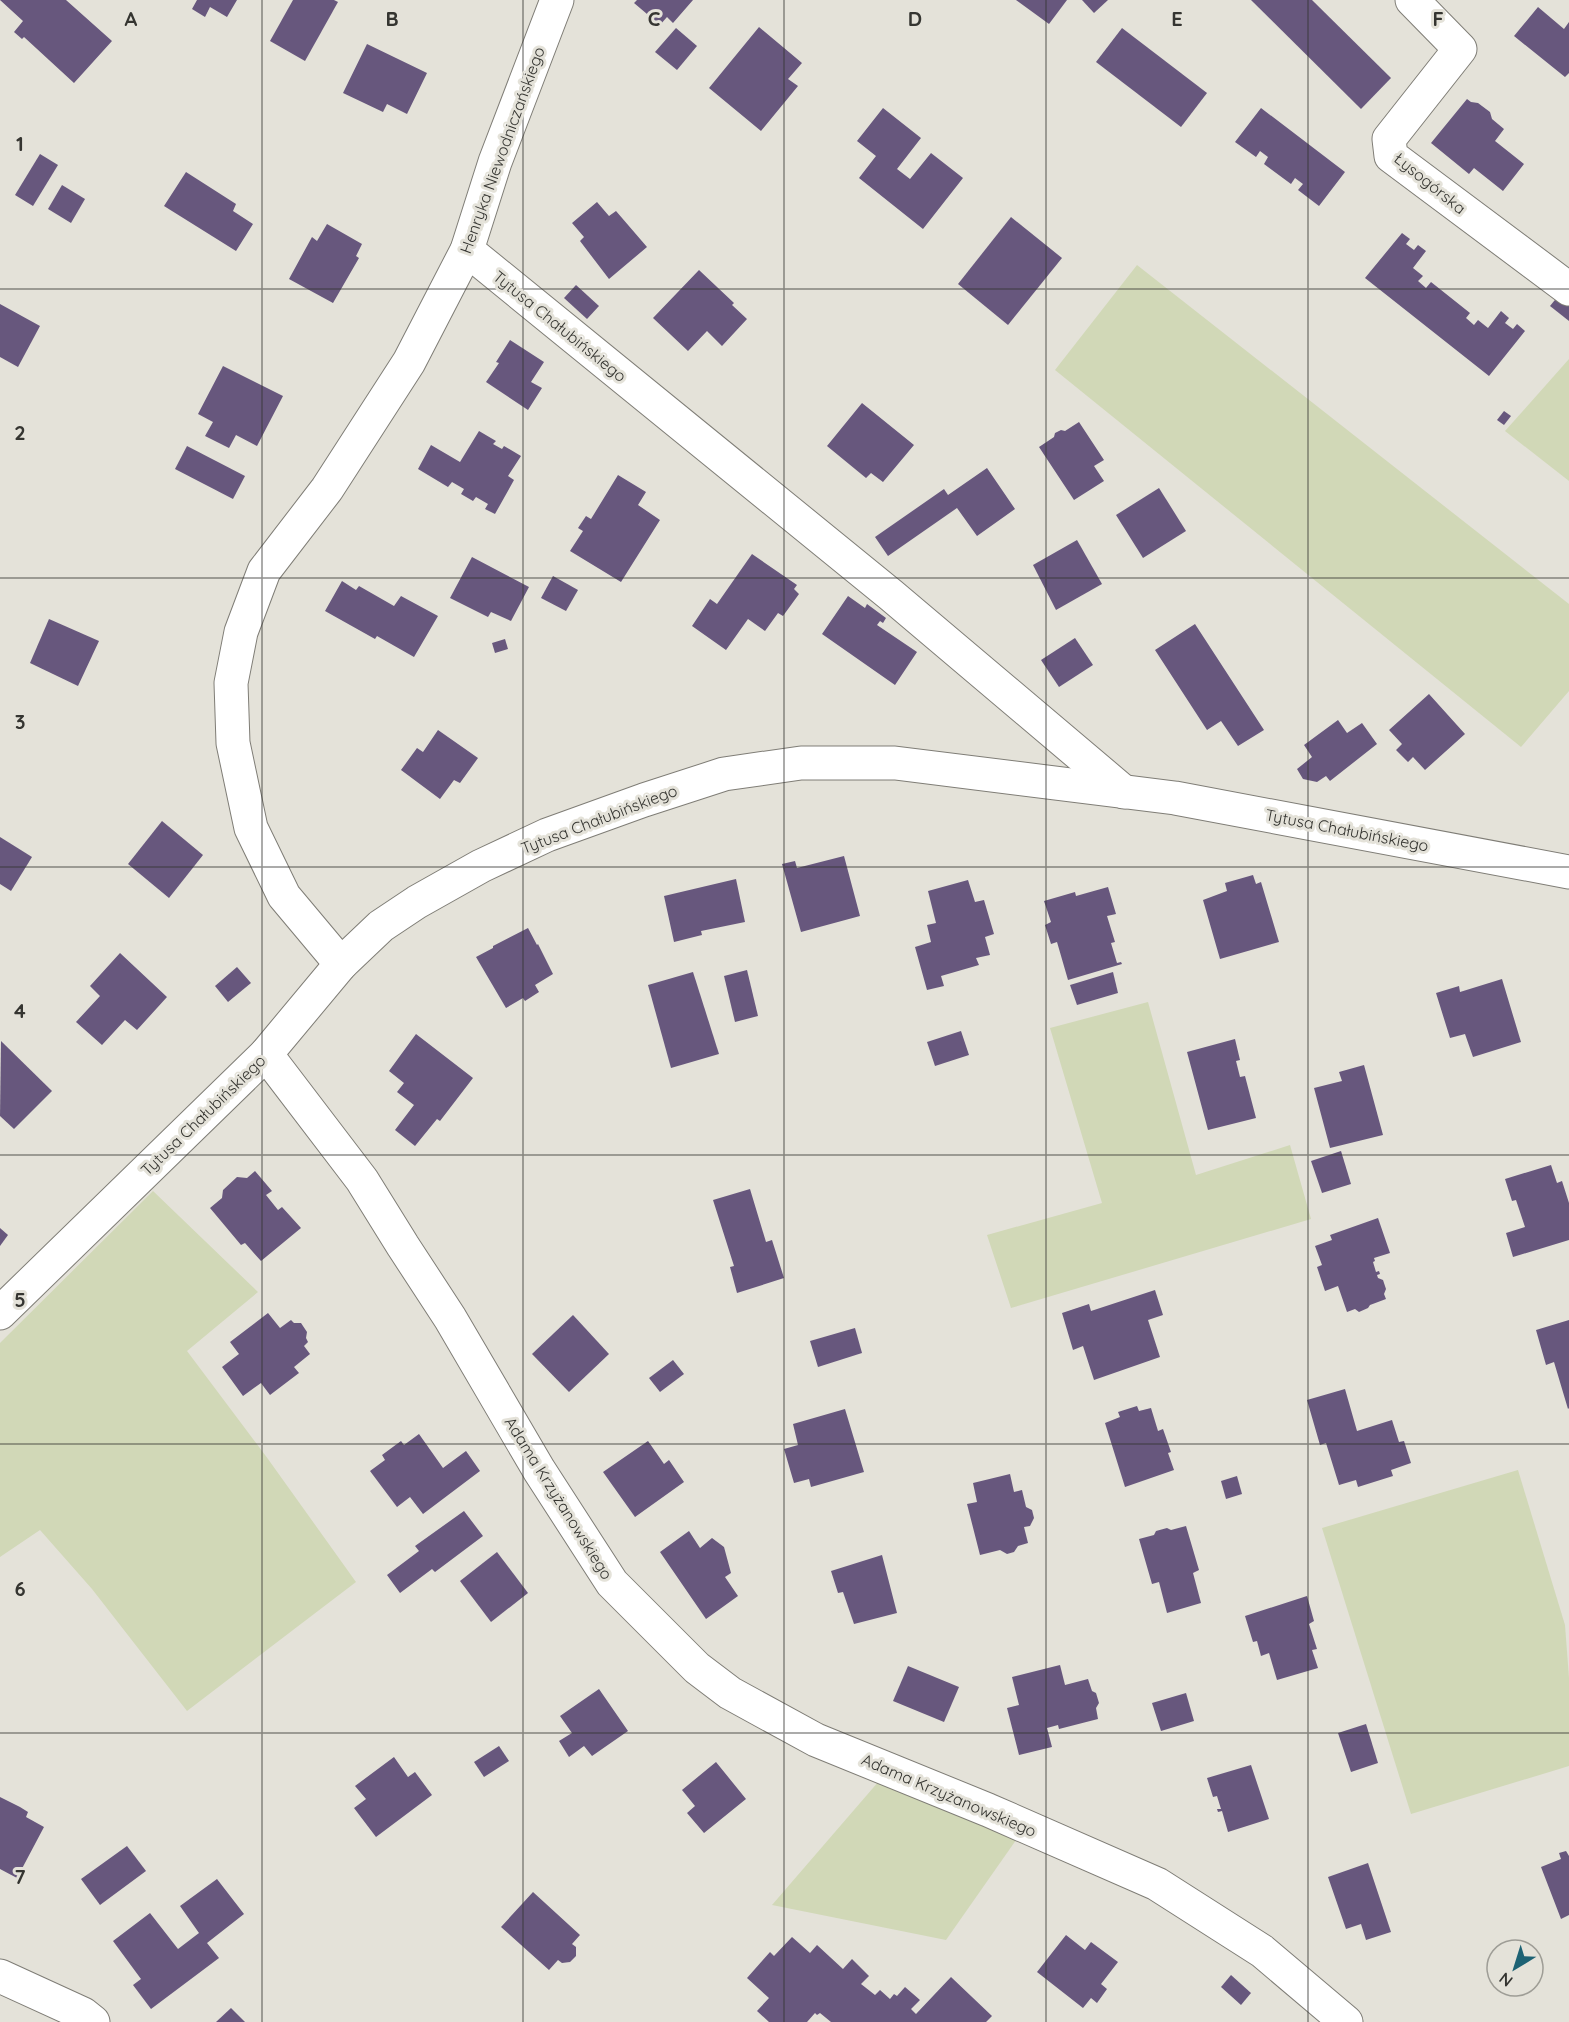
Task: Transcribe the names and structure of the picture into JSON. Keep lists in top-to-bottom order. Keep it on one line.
{"streets":{"street":["Henryka Niewodniczańskiego","Łysogórska","Tytusa Chałubińskiego","Adama Krzyżanowskiego"]},"crossings":[["Henryka Niewodniczańskiego","Tytusa Chałubińskiego"],["Tytusa Chałubińskiego","Adama Krzyżanowskiego"]],"north":"bottom left","grid":{"columns":["A","B","C","D","E","F"],"rows":["1","2","3","4","5","6","7"]}}
